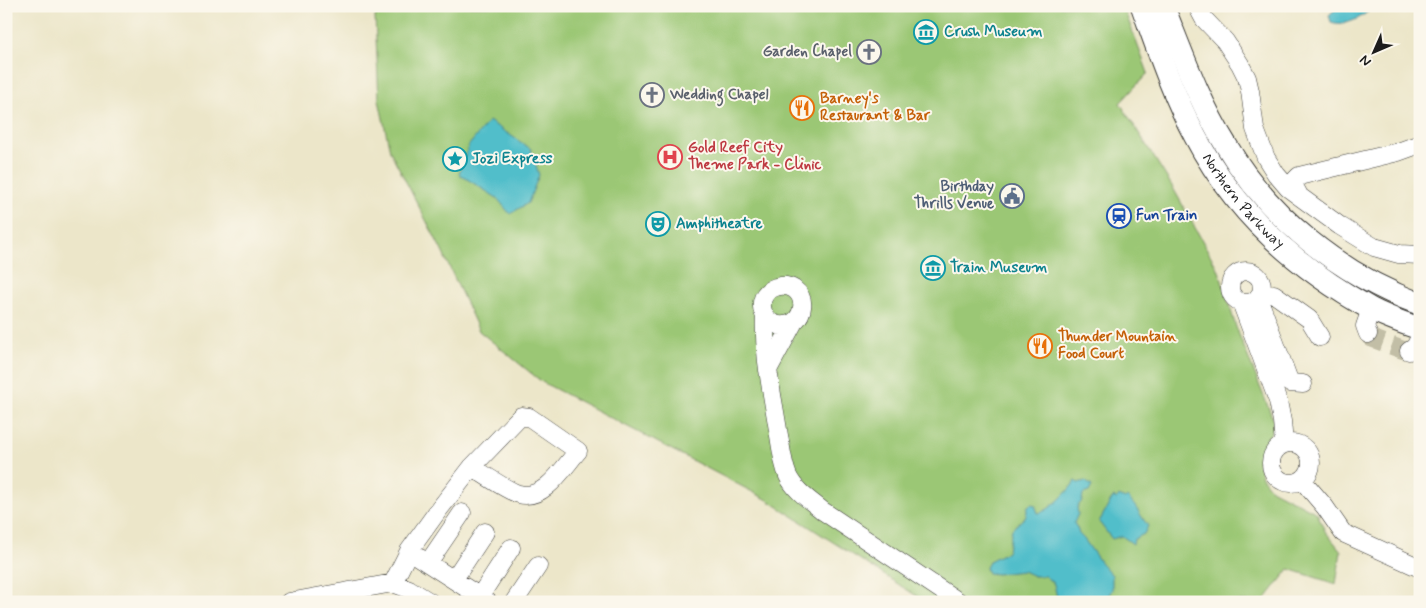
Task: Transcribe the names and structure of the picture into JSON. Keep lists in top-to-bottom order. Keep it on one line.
{"streets":{"main road":["Northern Parkway"]},"places":{"museum":["Crush Museum","Train Museum"],"church":["Garden Chapel","Wedding Chapel"],"restaurant":["Barney's Restaurant & Bar","Thunder Mountain Food Court"],"hospital":["Gold Reef City Theme Park - Clinic"],"place":["Jozi Express"],"public building":["Birthday Thrills Venue"],"station":["Fun Train"],"theatre":["Amphitheatre"]},"north":"bottom left"}
